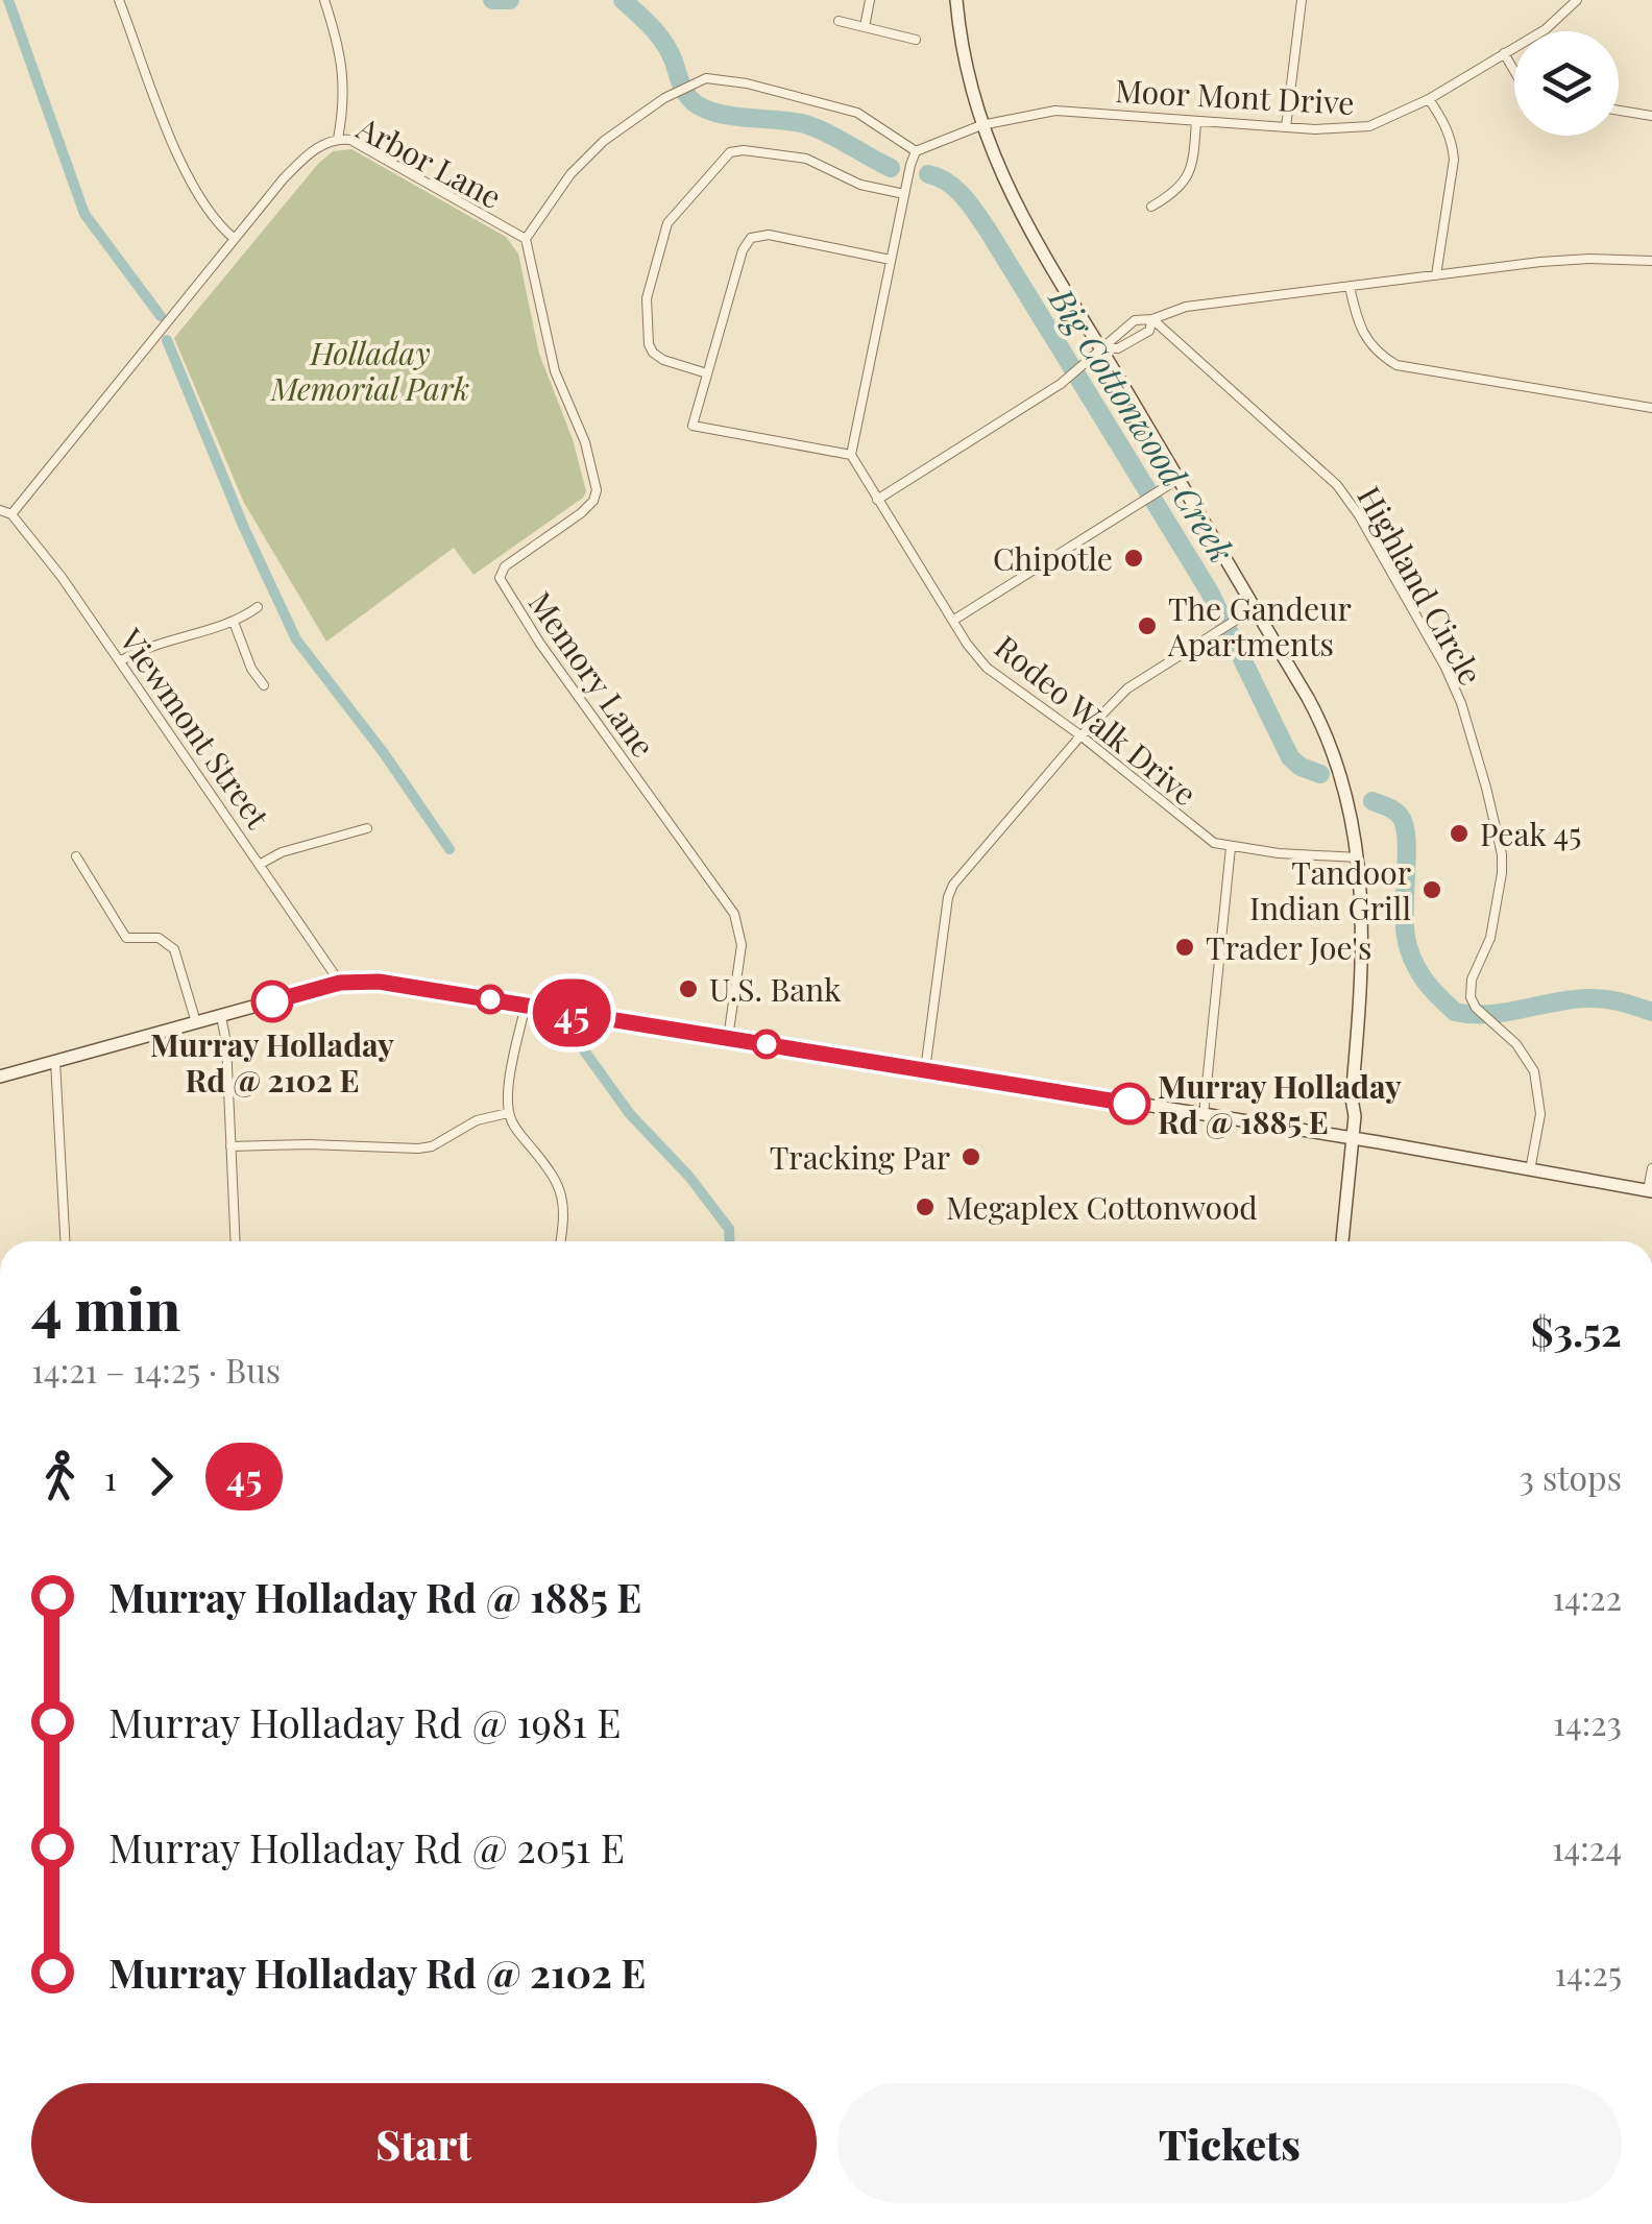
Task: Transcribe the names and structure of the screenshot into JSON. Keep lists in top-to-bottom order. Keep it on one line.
{"streets":{"street":["Moor Mont Drive","Arbor Lane","Highland Circle","Memory Lane","Rodeo Walk Drive","Viewmont Street"]},"crossings":[["Arbor Lane","Memory Lane"],["Arbor Lane","Viewmont Street"]],"water":["Big Cottonwood Creek"],"parks":["Holladay Memorial Park"],"places":["Chipotle","The Gandeur Apartments","Peak 45","Tandoor Indian Grill","Trader Joe's","U.S. Bank","Murray Holladay Rd @ 2102 E","Murray Holladay Rd @ 1885 E","Tracking Par","Megaplex Cottonwood"],"lines":["bus line 45"],"page":{"on_map":"45","heading":["4 min","14:21 – 14:25 · Bus","$3.52"],"legs":["1","45","3 stops"],"list":[{"name":"Murray Holladay Rd @ 1885 E","value":"14:22"},{"name":"Murray Holladay Rd @ 1981 E","value":"14:23"},{"name":"Murray Holladay Rd @ 2051 E","value":"14:24"},{"name":"Murray Holladay Rd @ 2102 E","value":"14:25"}],"buttons":["Start","Tickets"]}}
